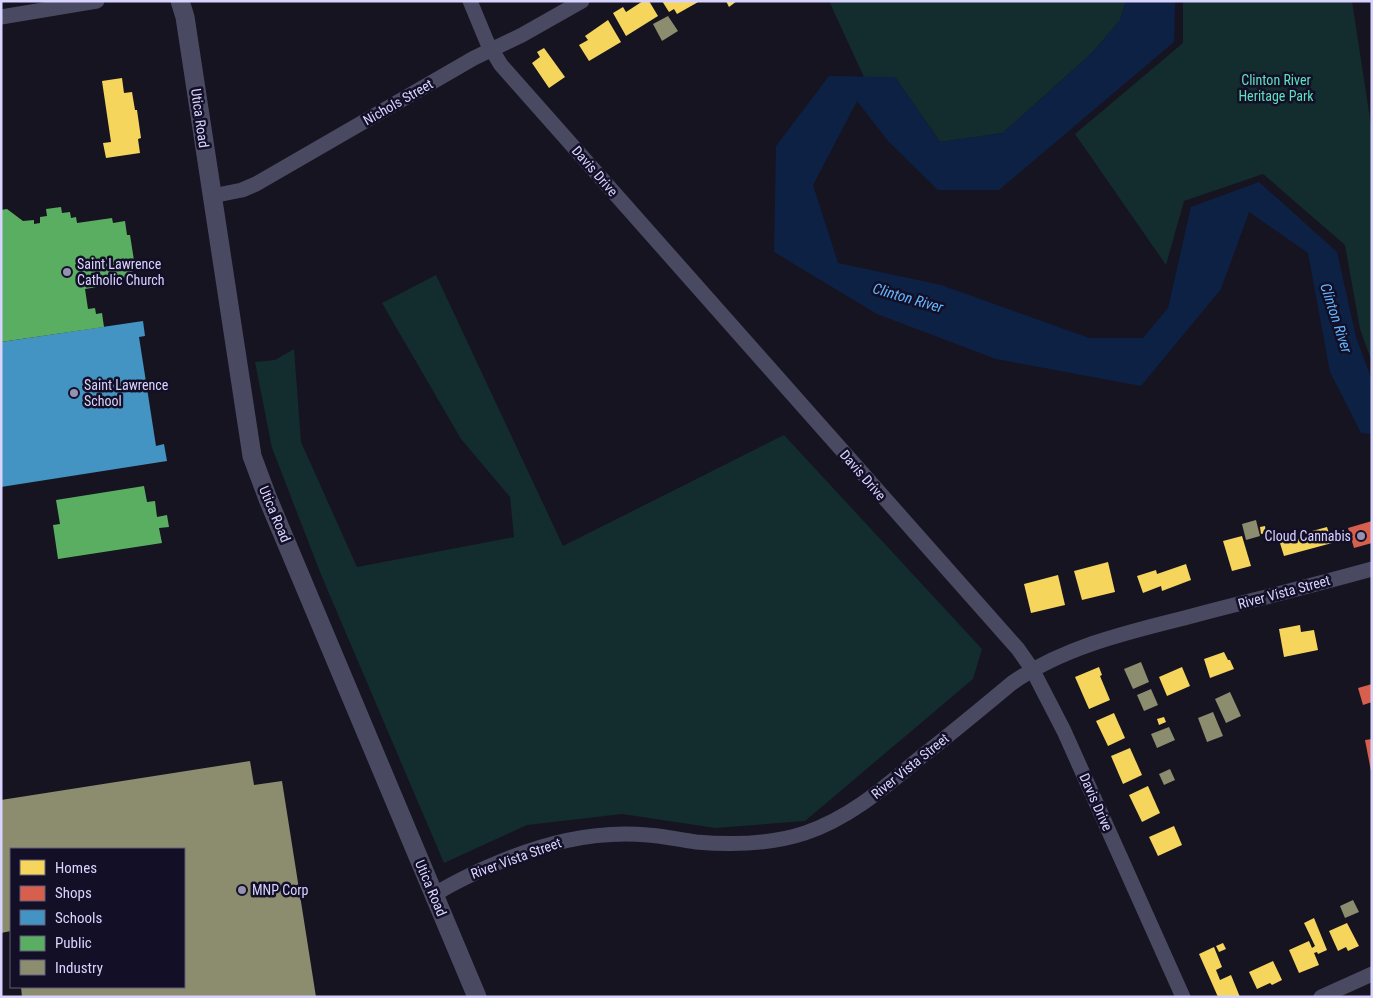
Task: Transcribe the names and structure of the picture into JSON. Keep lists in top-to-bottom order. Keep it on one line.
{"streets":{"street":["Nichols Street","Utica Road","Davis Drive","River Vista Street"]},"crossings":[["Nichols Street","Utica Road"],["Nichols Street","Davis Drive"],["Utica Road","River Vista Street"],["Davis Drive","River Vista Street"]],"water":["Clinton River"],"parks":["Clinton River Heritage Park"],"places":["Saint Lawrence Catholic Church","Saint Lawrence School","Cloud Cannabis","MNP Corp"],"legend":["Homes","Shops","Schools","Public","Industry"]}
